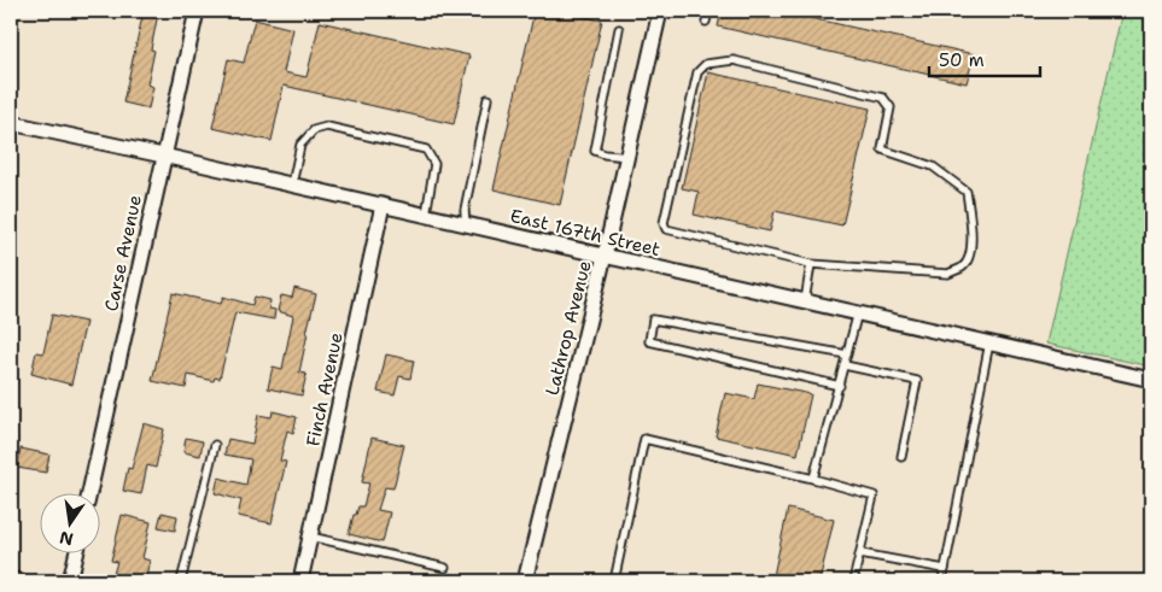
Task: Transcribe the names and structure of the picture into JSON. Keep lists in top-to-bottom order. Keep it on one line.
{"streets":{"street":["East 167th Street","Carse Avenue","Lathrop Avenue","Finch Avenue"]},"crossings":[["East 167th Street","Carse Avenue"],["East 167th Street","Lathrop Avenue"],["East 167th Street","Finch Avenue"]],"scale_bar":"50 m","north":"bottom"}
